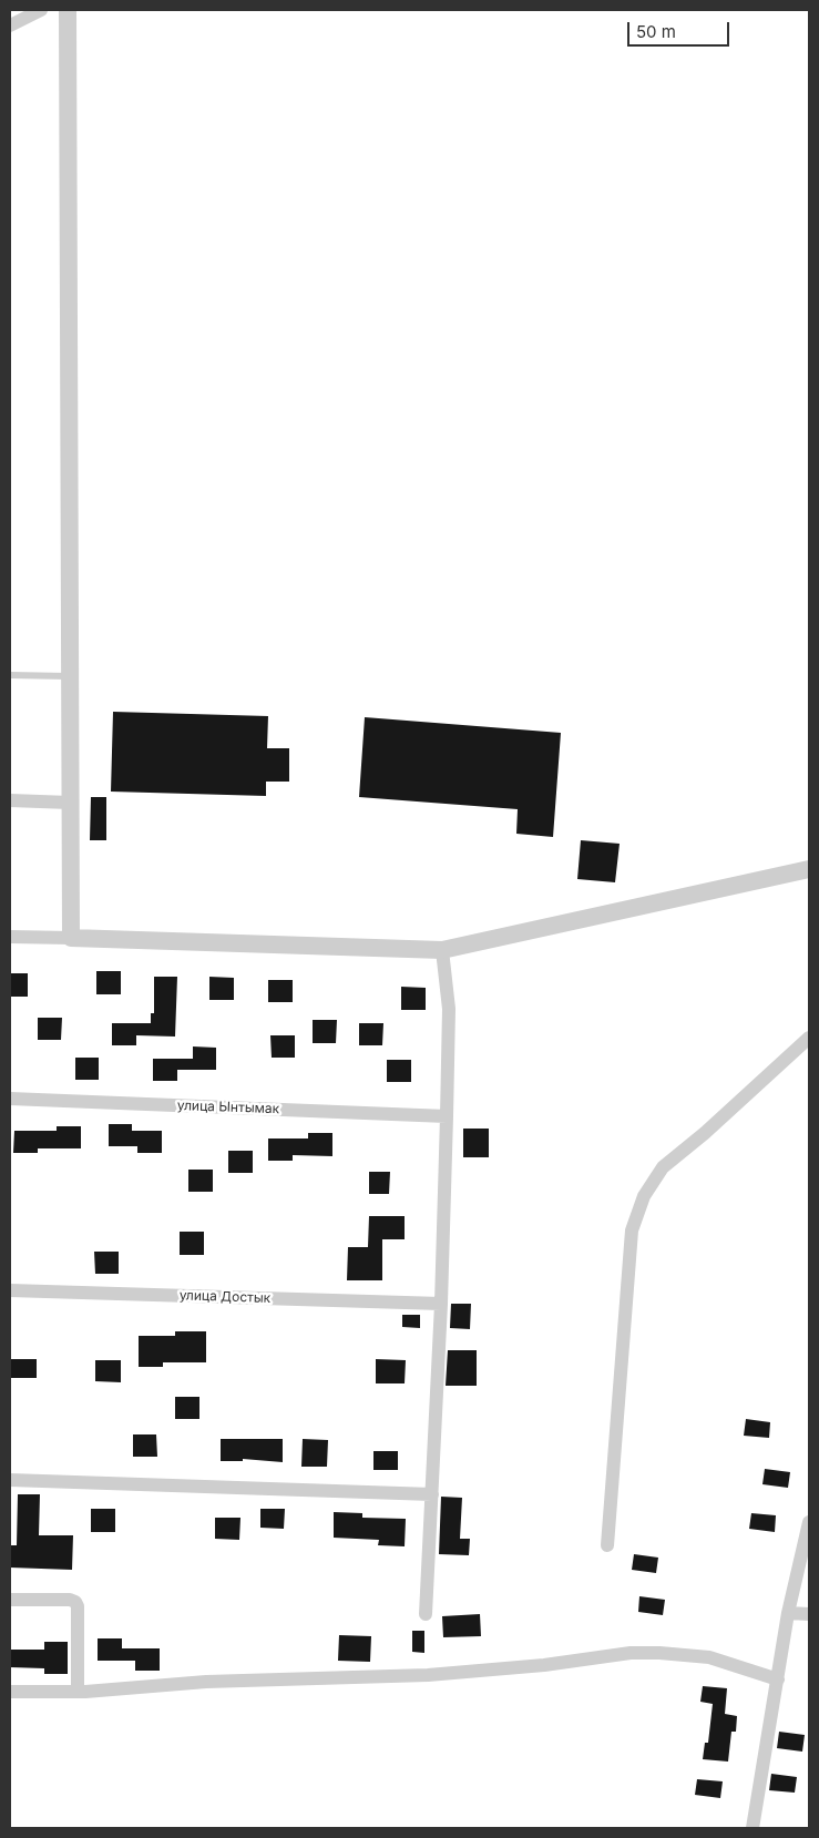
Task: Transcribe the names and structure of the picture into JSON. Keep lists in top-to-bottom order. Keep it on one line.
{"streets":{"street":["улица Ынтымак","улица Достык"]},"scale_bar":"50 m"}
